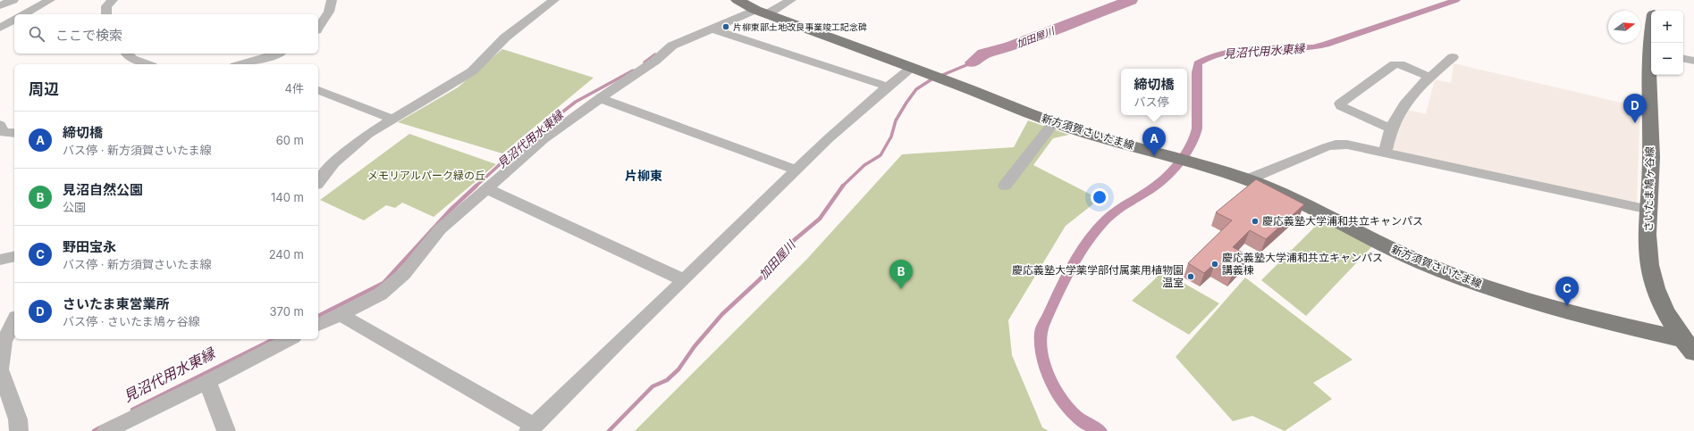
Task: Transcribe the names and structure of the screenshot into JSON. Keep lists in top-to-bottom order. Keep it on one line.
{"streets":{"main road":["新方須賀さいたま線","さいたま鳩ヶ谷線"]},"crossings":[["新方須賀さいたま線","さいたま鳩ヶ谷線"]],"districts":["片柳東"],"water":["加田屋川","見沼代用水東縁"],"parks":["メモリアルパーク緑の丘"],"places":["片柳東部土地改良事業竣工記念碑","慶応義塾大学浦和共立キャンパス","慶応義塾大学浦和共立キャンパス 講義棟","慶応義塾大学薬学部付属薬用植物園 温室"],"north":"right","page":{"map_buttons":["+","−"],"search":"ここで検索","heading":["周辺","4件"],"popup":["締切橋","バス停"],"pins":["D","A","B","C"],"list":[{"mark":"A","name":"締切橋","note":"バス停 · 新方須賀さいたま線","value":"60 m"},{"mark":"B","name":"見沼自然公園","note":"公園","value":"140 m"},{"mark":"C","name":"野田宝永","note":"バス停 · 新方須賀さいたま線","value":"240 m"},{"mark":"D","name":"さいたま東営業所","note":"バス停 · さいたま鳩ヶ谷線","value":"370 m"}]}}
